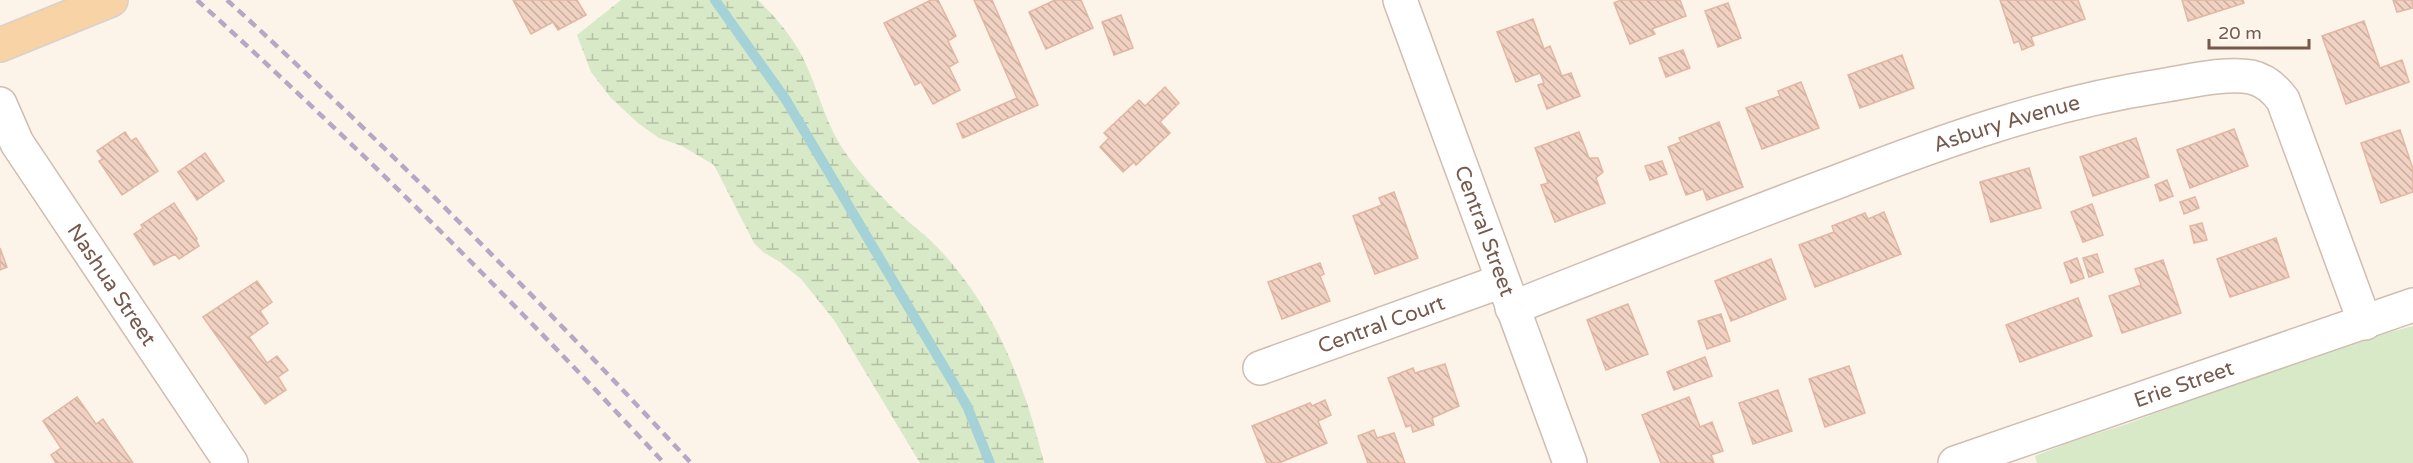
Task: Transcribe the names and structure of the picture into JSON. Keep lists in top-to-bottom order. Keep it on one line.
{"streets":{"street":["Asbury Avenue","Central Street","Nashua Street","Central Court","Erie Street"]},"crossings":[["Asbury Avenue","Central Street"],["Asbury Avenue","Central Court"],["Asbury Avenue","Erie Street"],["Central Street","Central Court"]],"scale_bar":"20 m"}
